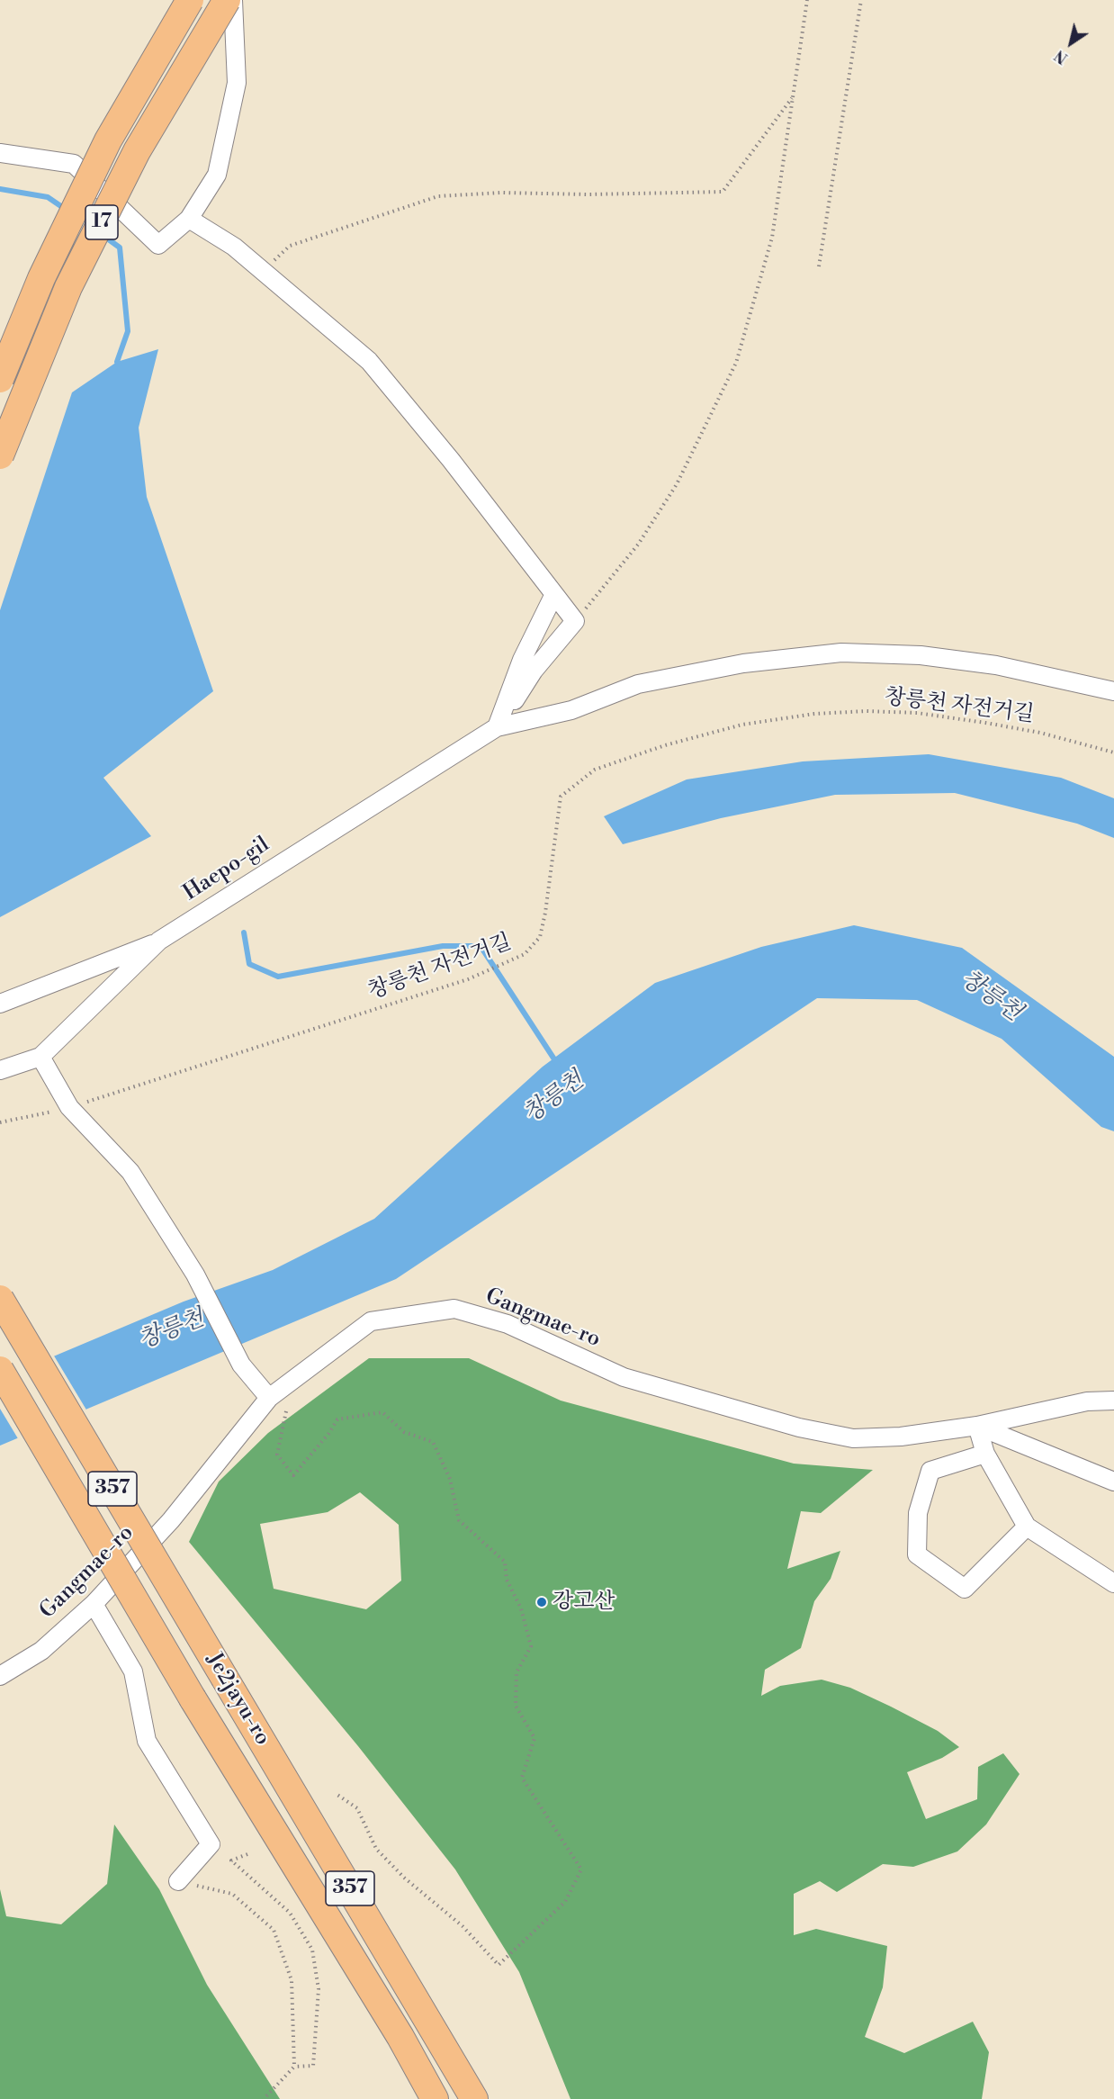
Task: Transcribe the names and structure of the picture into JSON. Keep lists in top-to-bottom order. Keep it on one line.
{"streets":{"highway":["17","357","Je2jayu-ro"],"street":["Haepo-gil","Gangmae-ro"],"path":["창릉천 자전거길"]},"water":["창릉천"],"places":["강고산"],"north":"bottom left"}
